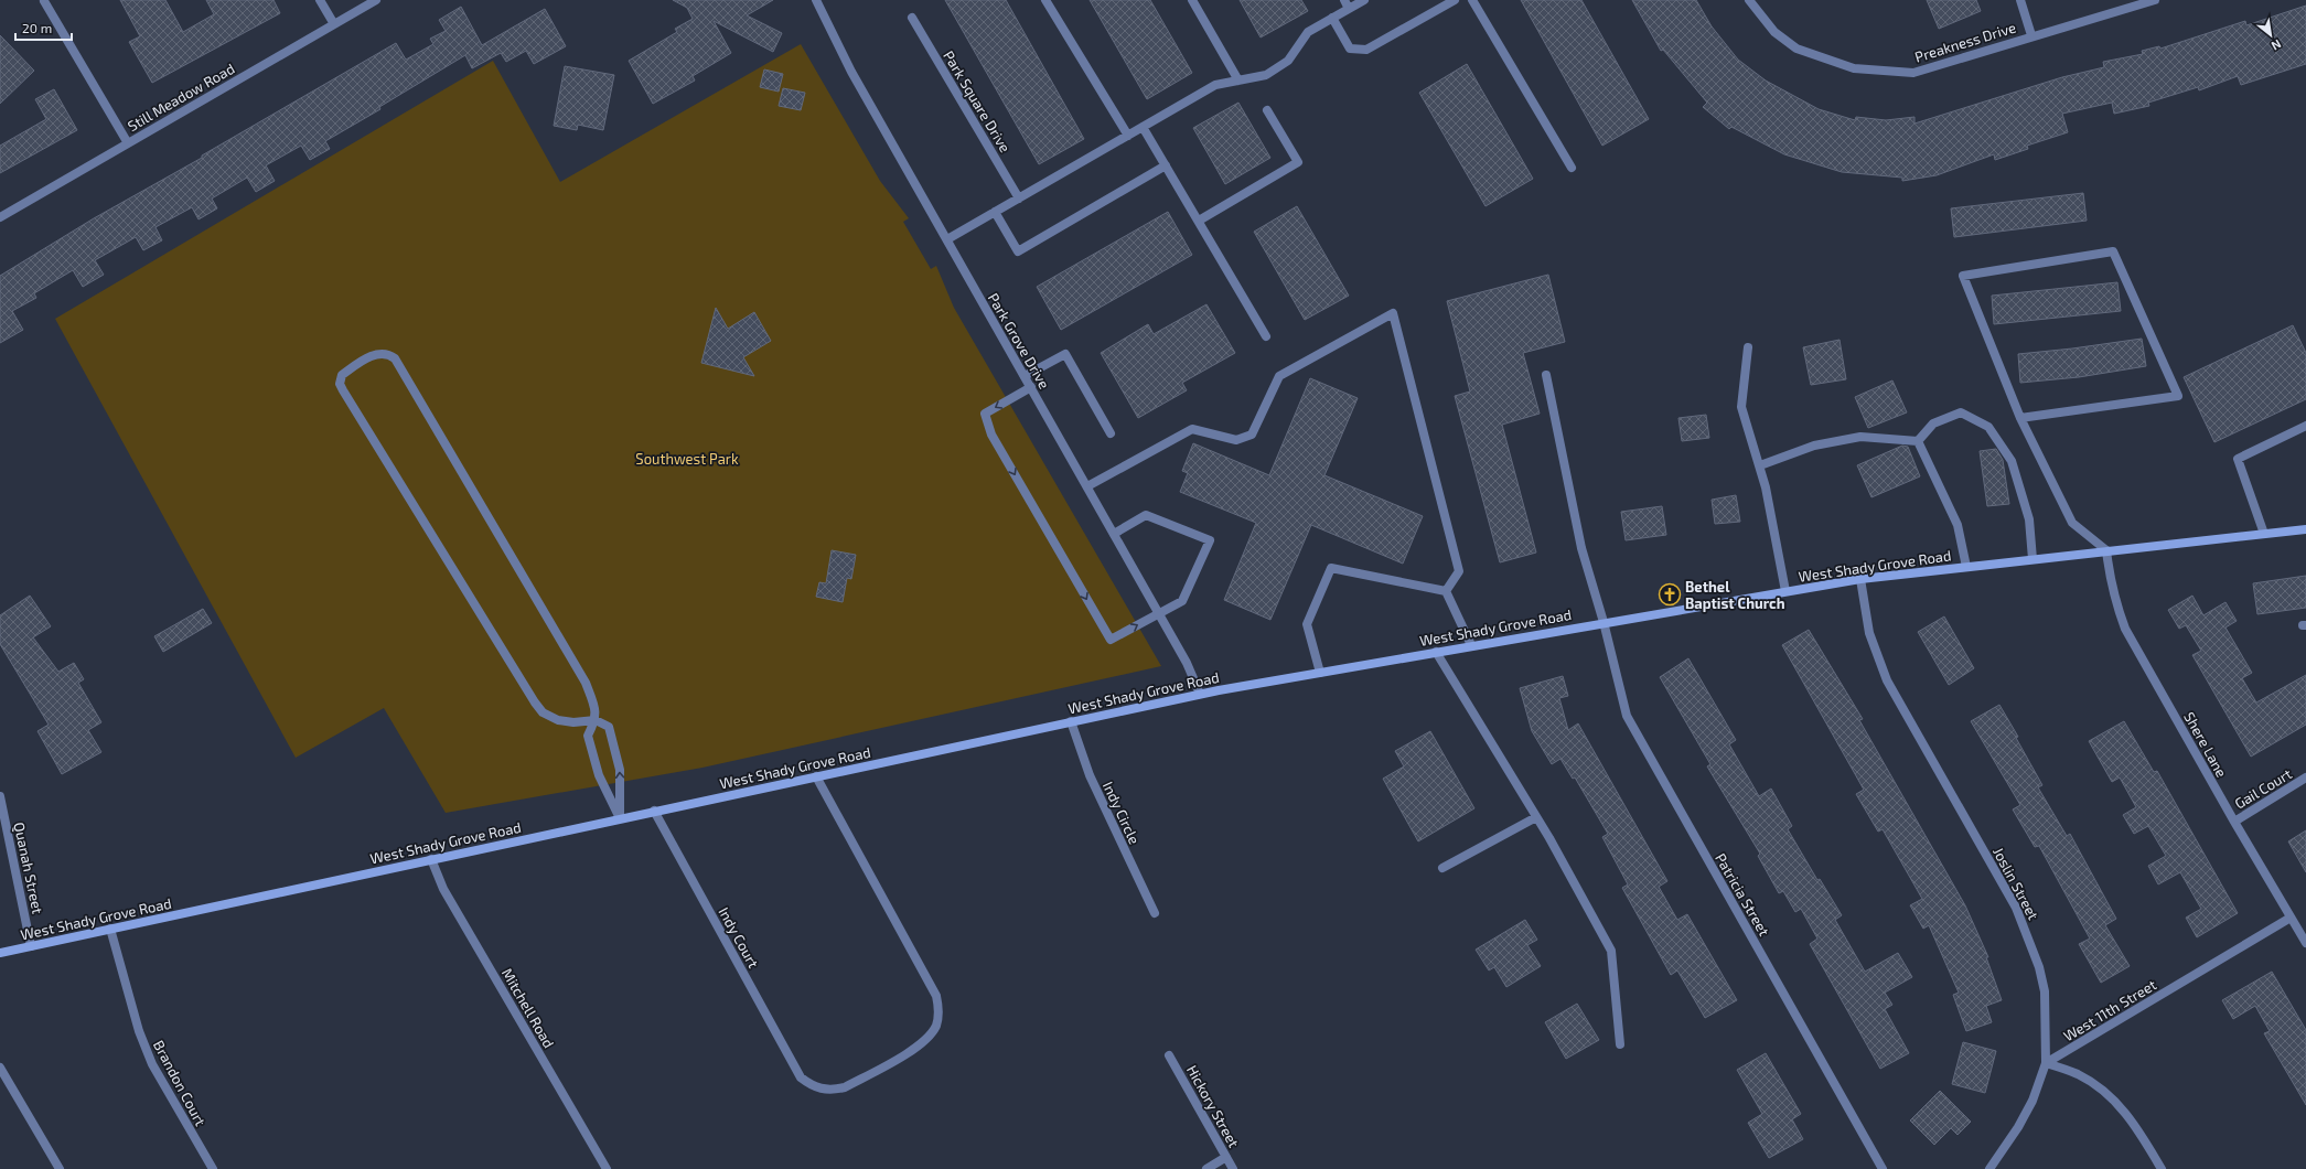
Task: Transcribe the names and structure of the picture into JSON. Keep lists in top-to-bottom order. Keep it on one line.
{"streets":{"main road":["West Shady Grove Road"],"street":["Preakness Drive","Still Meadow Road","Park Square Drive","Park Grove Drive","Shere Lane","Gail Court","Indy Circle","Quanah Street","Joslin Street","Patricia Street","Indy Court","Mitchell Road","West 11th Street","Brandon Court","Hickory Street"]},"crossings":[["Park Grove Drive","West Shady Grove Road"],["West Shady Grove Road","Shere Lane"],["West Shady Grove Road","Indy Circle"],["West Shady Grove Road","Quanah Street"],["West Shady Grove Road","Joslin Street"],["West Shady Grove Road","Patricia Street"],["West Shady Grove Road","Indy Court"],["West Shady Grove Road","Mitchell Road"],["West Shady Grove Road","Brandon Court"],["Shere Lane","Gail Court"],["Shere Lane","West 11th Street"],["Joslin Street","West 11th Street"]],"parks":["Southwest Park"],"places":{"church":["Bethel Baptist Church"]},"scale_bar":"20 m","north":"bottom right"}
